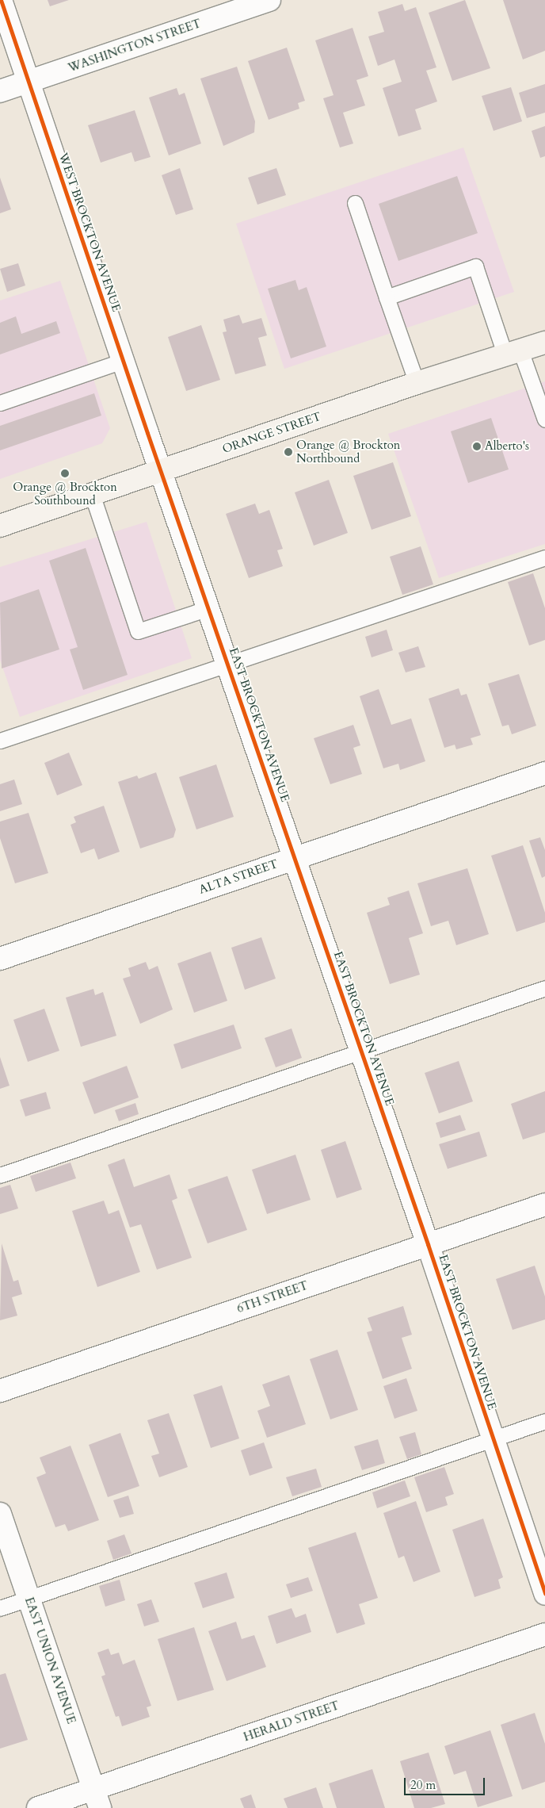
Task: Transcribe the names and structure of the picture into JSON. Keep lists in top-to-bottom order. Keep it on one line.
{"streets":{"main road":["ORANGE STREET"],"street":["WASHINGTON STREET","WEST BROCKTON AVENUE","EAST BROCKTON AVENUE","ALTA STREET","6TH STREET","EAST UNION AVENUE","HERALD STREET"]},"crossings":[["WASHINGTON STREET","WEST BROCKTON AVENUE"],["WEST BROCKTON AVENUE","ORANGE STREET"],["WEST BROCKTON AVENUE","EAST BROCKTON AVENUE"],["ORANGE STREET","EAST BROCKTON AVENUE"],["EAST BROCKTON AVENUE","ALTA STREET"],["EAST BROCKTON AVENUE","6TH STREET"],["EAST UNION AVENUE","HERALD STREET"]],"places":["Alberto's","Orange @ Brockton Northbound","Orange @ Brockton Southbound"],"scale_bar":"20 m"}
